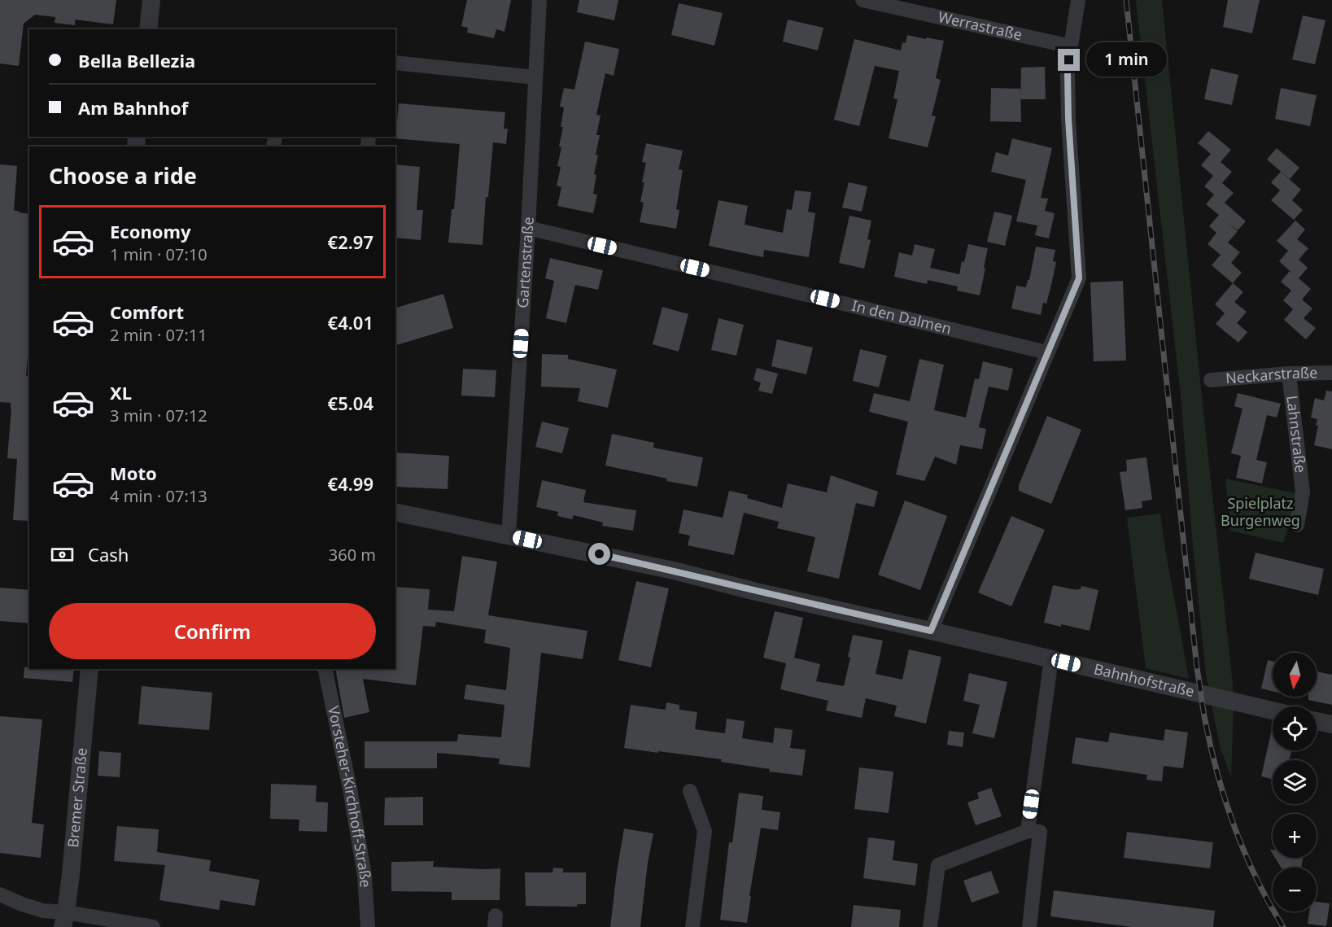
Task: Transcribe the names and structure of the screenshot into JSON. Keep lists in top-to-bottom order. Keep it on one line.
{"streets":{"street":["Werrastraße","Gartenstraße","In den Dalmen","Neckarstraße","Lahnstraße","Bahnhofstraße","Vorsteher-Kirchhoff-Straße","Bremer Straße"]},"crossings":[["Gartenstraße","In den Dalmen"],["Gartenstraße","Bahnhofstraße"],["Neckarstraße","Lahnstraße"]],"parks":["Spielplatz Burgenweg"],"north":"bottom","page":{"banner":["Bella Bellezia","Am Bahnhof"],"bubble":"1 min","heading":"Choose a ride","list":[{"name":"Economy","note":"1 min · 07:10","value":"€2.97"},{"name":"Comfort","note":"2 min · 07:11","value":"€4.01"},{"name":"XL","note":"3 min · 07:12","value":"€5.04"},{"name":"Moto","note":"4 min · 07:13","value":"€4.99"}],"pay":["Cash","360 m"],"buttons":"Confirm","map_buttons":["+","−"]}}
